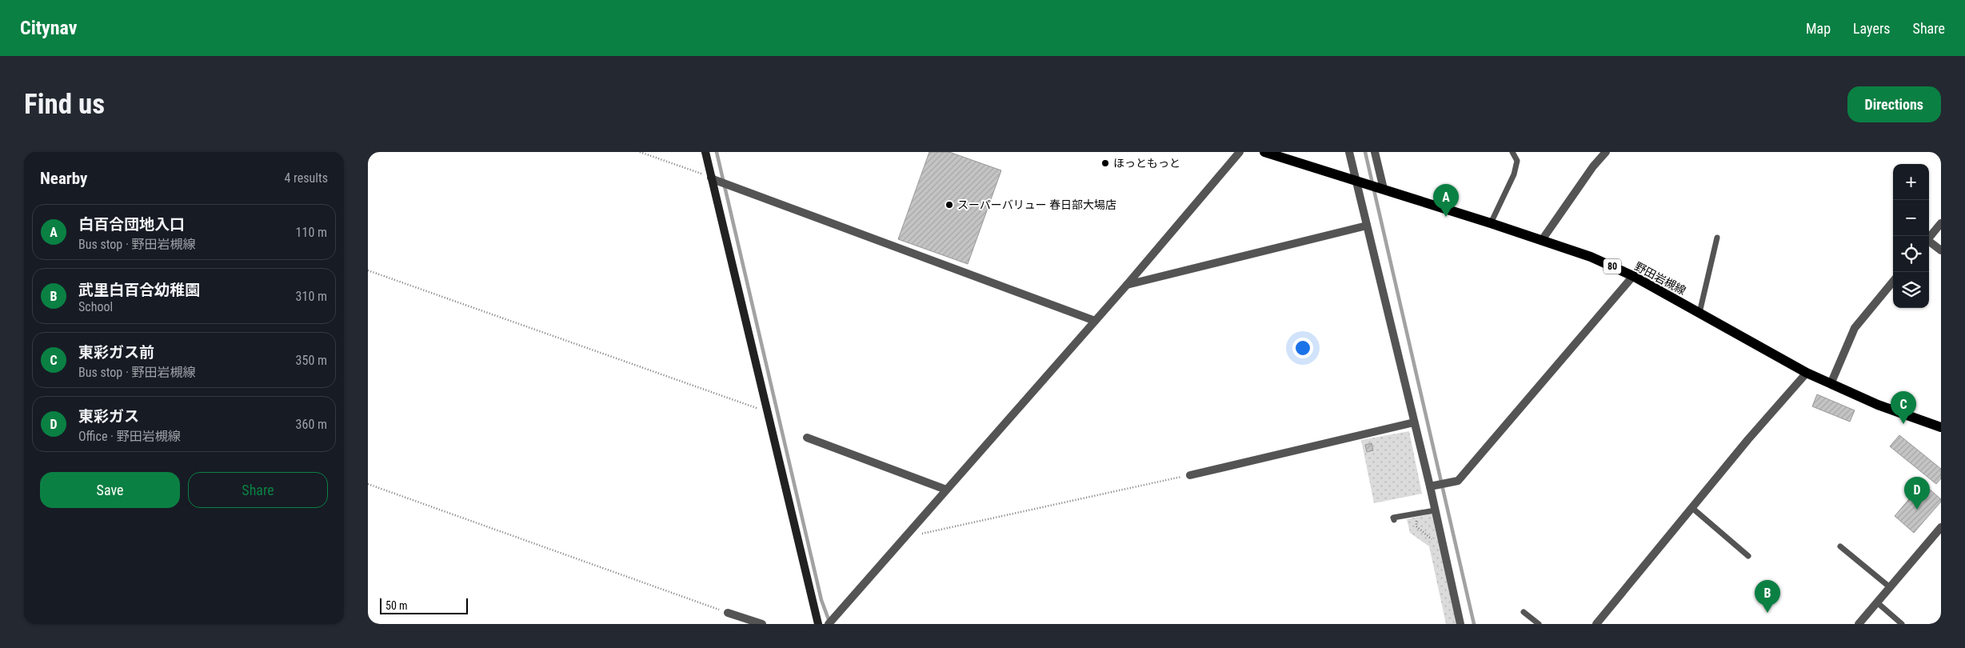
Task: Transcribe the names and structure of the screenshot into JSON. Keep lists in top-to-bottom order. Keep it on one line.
{"streets":{"main road":["80","野田岩槻線"]},"places":["ほっともっと","スーパーバリュー 春日部大場店"],"scale_bar":"50 m","page":{"header":"Citynav","nav":["Map","Layers","Share"],"buttons":["Directions",["Save","Share"]],"title":"Find us","heading":["Nearby","4 results"],"map_buttons":["+","−"],"pins":["A","C","D","B"],"list":[{"mark":"A","name":"白百合団地入口","note":"Bus stop · 野田岩槻線","value":"110 m"},{"mark":"B","name":"武里白百合幼稚園","note":"School","value":"310 m"},{"mark":"C","name":"東彩ガス前","note":"Bus stop · 野田岩槻線","value":"350 m"},{"mark":"D","name":"東彩ガス","note":"Office · 野田岩槻線","value":"360 m"}],"scale":"50 m"}}
